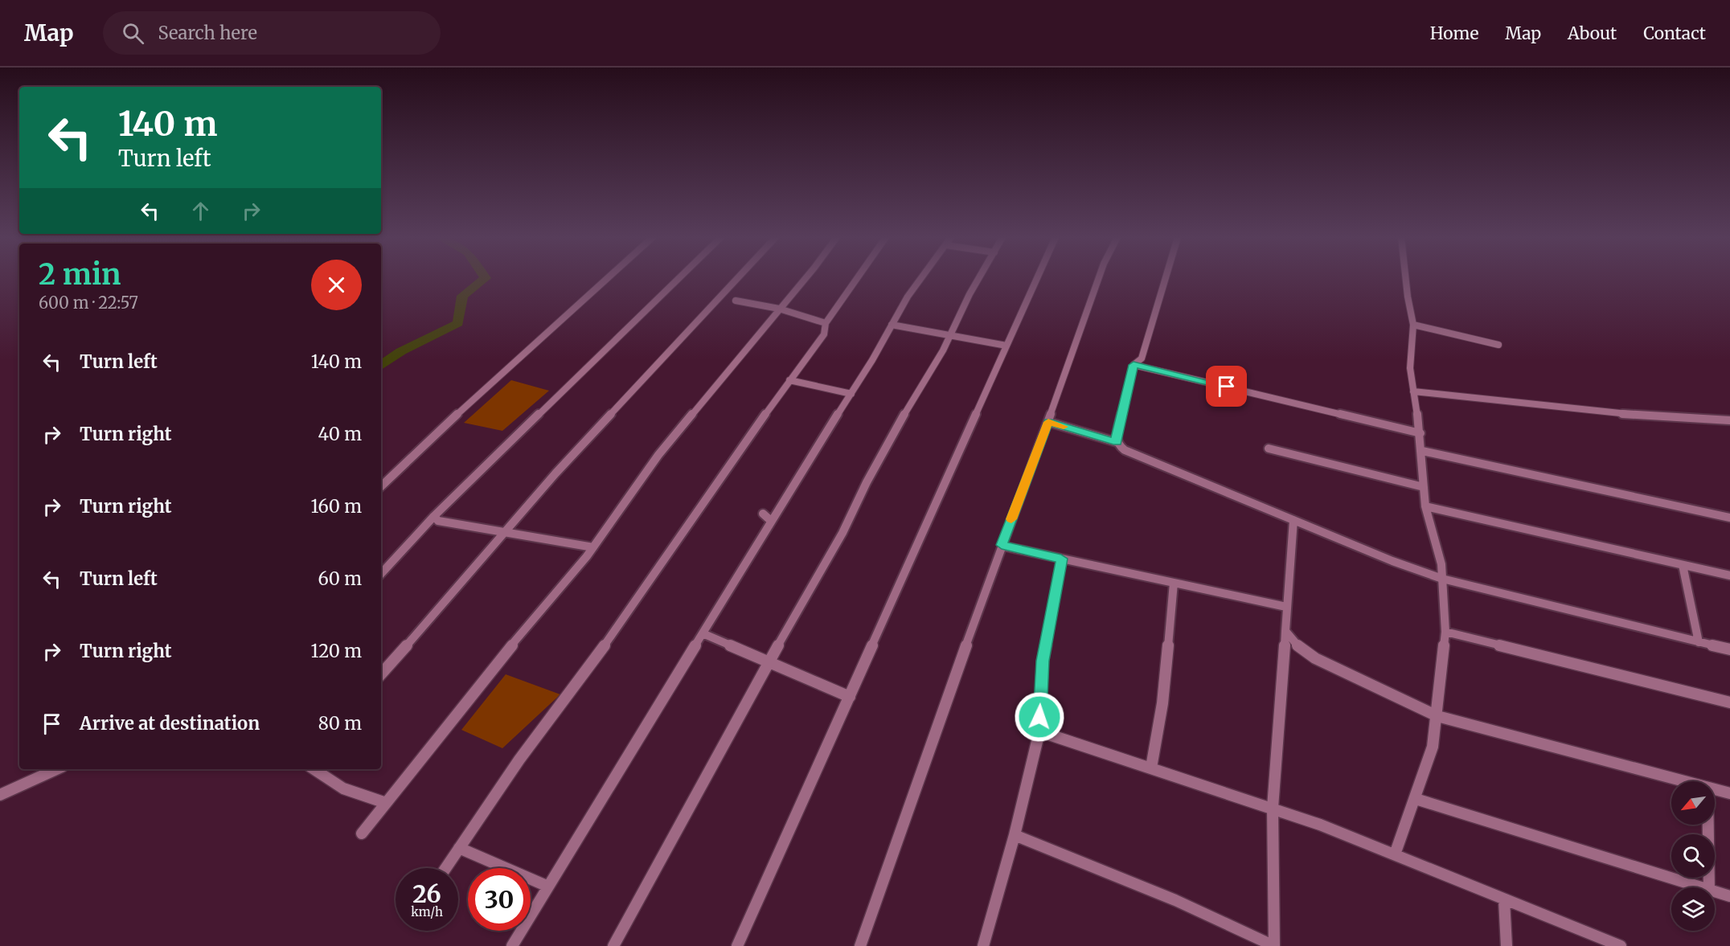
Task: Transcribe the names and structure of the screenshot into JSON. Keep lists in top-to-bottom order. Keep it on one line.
{"north":"bottom left","page":{"header":"Map","search":"Search here","nav":["Home","Map","About","Contact"],"turn":["140 m","Turn left"],"heading":["2 min","600 m · 22:57"],"list":[{"name":"Turn left","value":"140 m"},{"name":"Turn right","value":"40 m"},{"name":"Turn right","value":"160 m"},{"name":"Turn left","value":"60 m"},{"name":"Turn right","value":"120 m"},{"name":"Arrive at destination","value":"80 m"}],"speed":"26 km/h","limit":"30"}}
